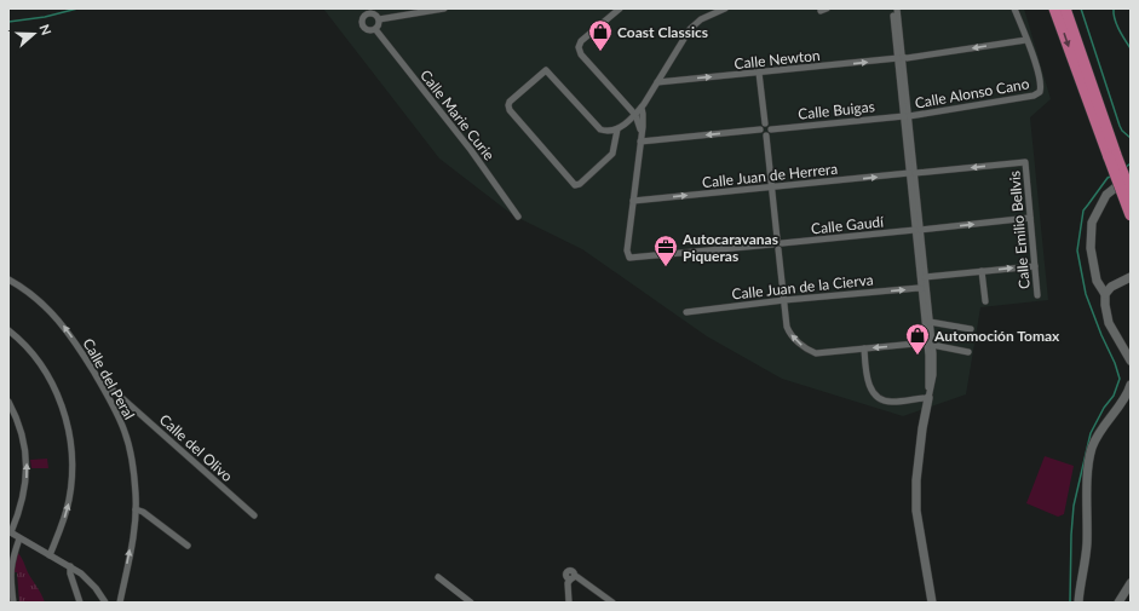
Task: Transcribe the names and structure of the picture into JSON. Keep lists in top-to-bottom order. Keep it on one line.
{"streets":{"street":["Calle Newton","Calle Alonso Cano","Calle Buigas","Calle Marie Curie","Calle Juan de Herrera","Calle Gaudí","Calle Emilio Bellvis","Calle Juan de la Cierva","Calle del Peral","Calle del Olivo"]},"crossings":[["Calle Newton","Calle Alonso Cano"],["Calle Alonso Cano","Calle Buigas"],["Calle Juan de Herrera","Calle Emilio Bellvis"],["Calle Gaudí","Calle Emilio Bellvis"],["Calle del Peral","Calle del Olivo"]],"one_way":["Calle Juan de la Cierva"],"places":{"shop":["Coast Classics","Automoción Tomax"],"office":["Autocaravanas Piqueras"]},"north":"right"}
